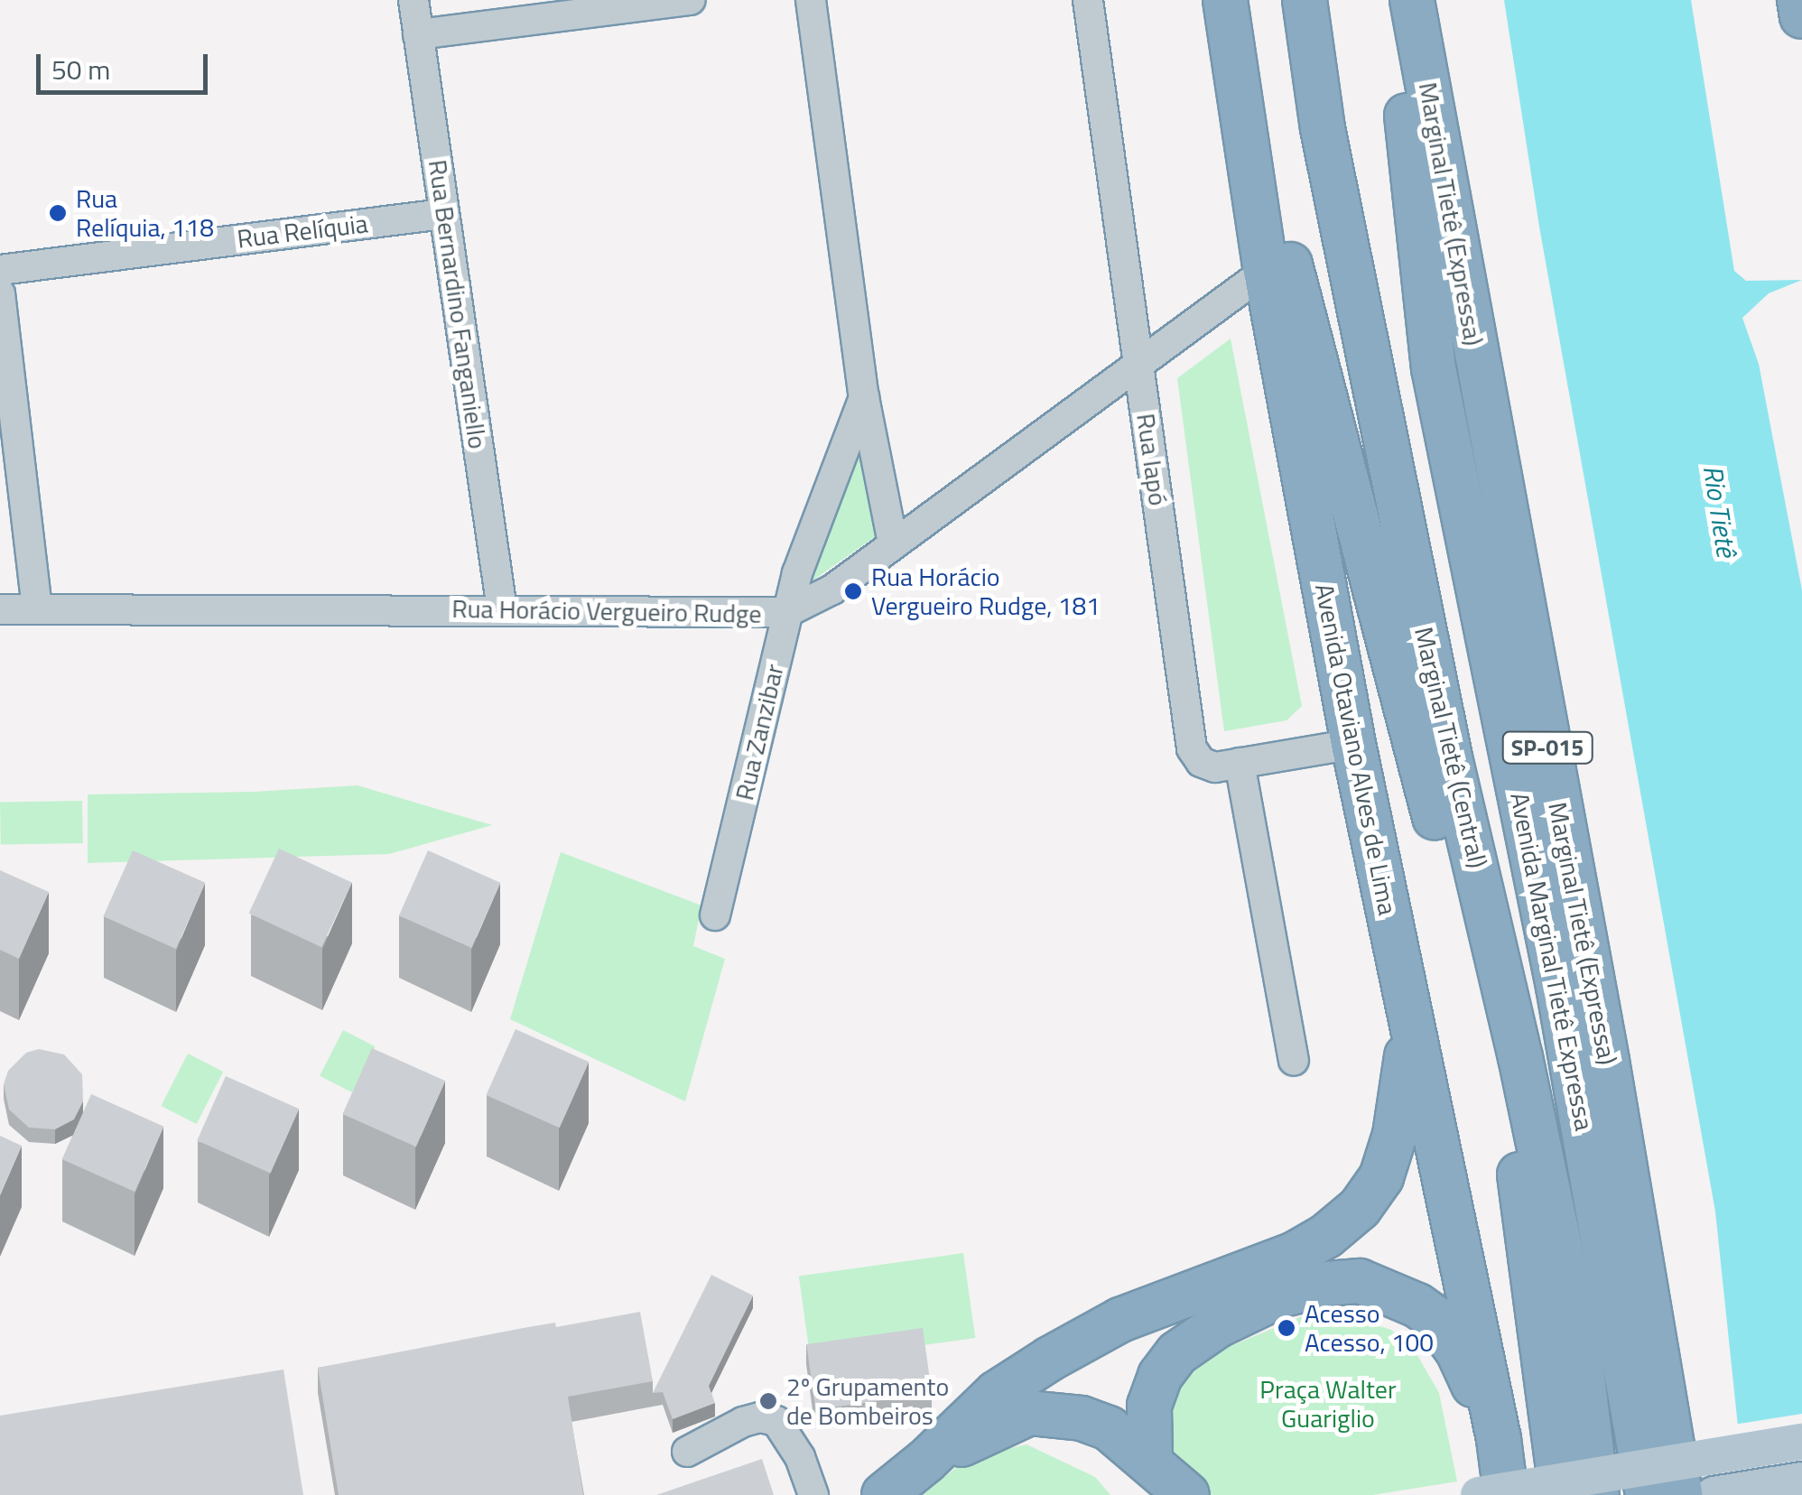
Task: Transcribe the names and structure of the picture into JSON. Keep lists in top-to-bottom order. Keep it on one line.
{"streets":{"highway":["Marginal Tietê (Expressa)","Marginal Tietê (Central)","SP-015","Avenida Otaviano Alves de Lima","Avenida Marginal Tietê Expressa"],"street":["Rua Relíquia","Rua Bernardino Fanganiello","Rua Iapó","Rua Horácio Vergueiro Rudge","Rua Zanzibar"]},"crossings":[["Rua Relíquia","Rua Bernardino Fanganiello"],["Rua Bernardino Fanganiello","Rua Horácio Vergueiro Rudge"],["Rua Iapó","Rua Horácio Vergueiro Rudge"],["Rua Iapó","Avenida Otaviano Alves de Lima"],["Rua Horácio Vergueiro Rudge","Rua Zanzibar"],["Rua Horácio Vergueiro Rudge","Avenida Otaviano Alves de Lima"]],"water":["Rio Tietê"],"parks":["Praça Walter Guariglio"],"places":["Rua Relíquia, 118","Rua Horácio Vergueiro Rudge, 181","Acesso Acesso, 100","2º Grupamento de Bombeiros"],"scale_bar":"50 m"}
